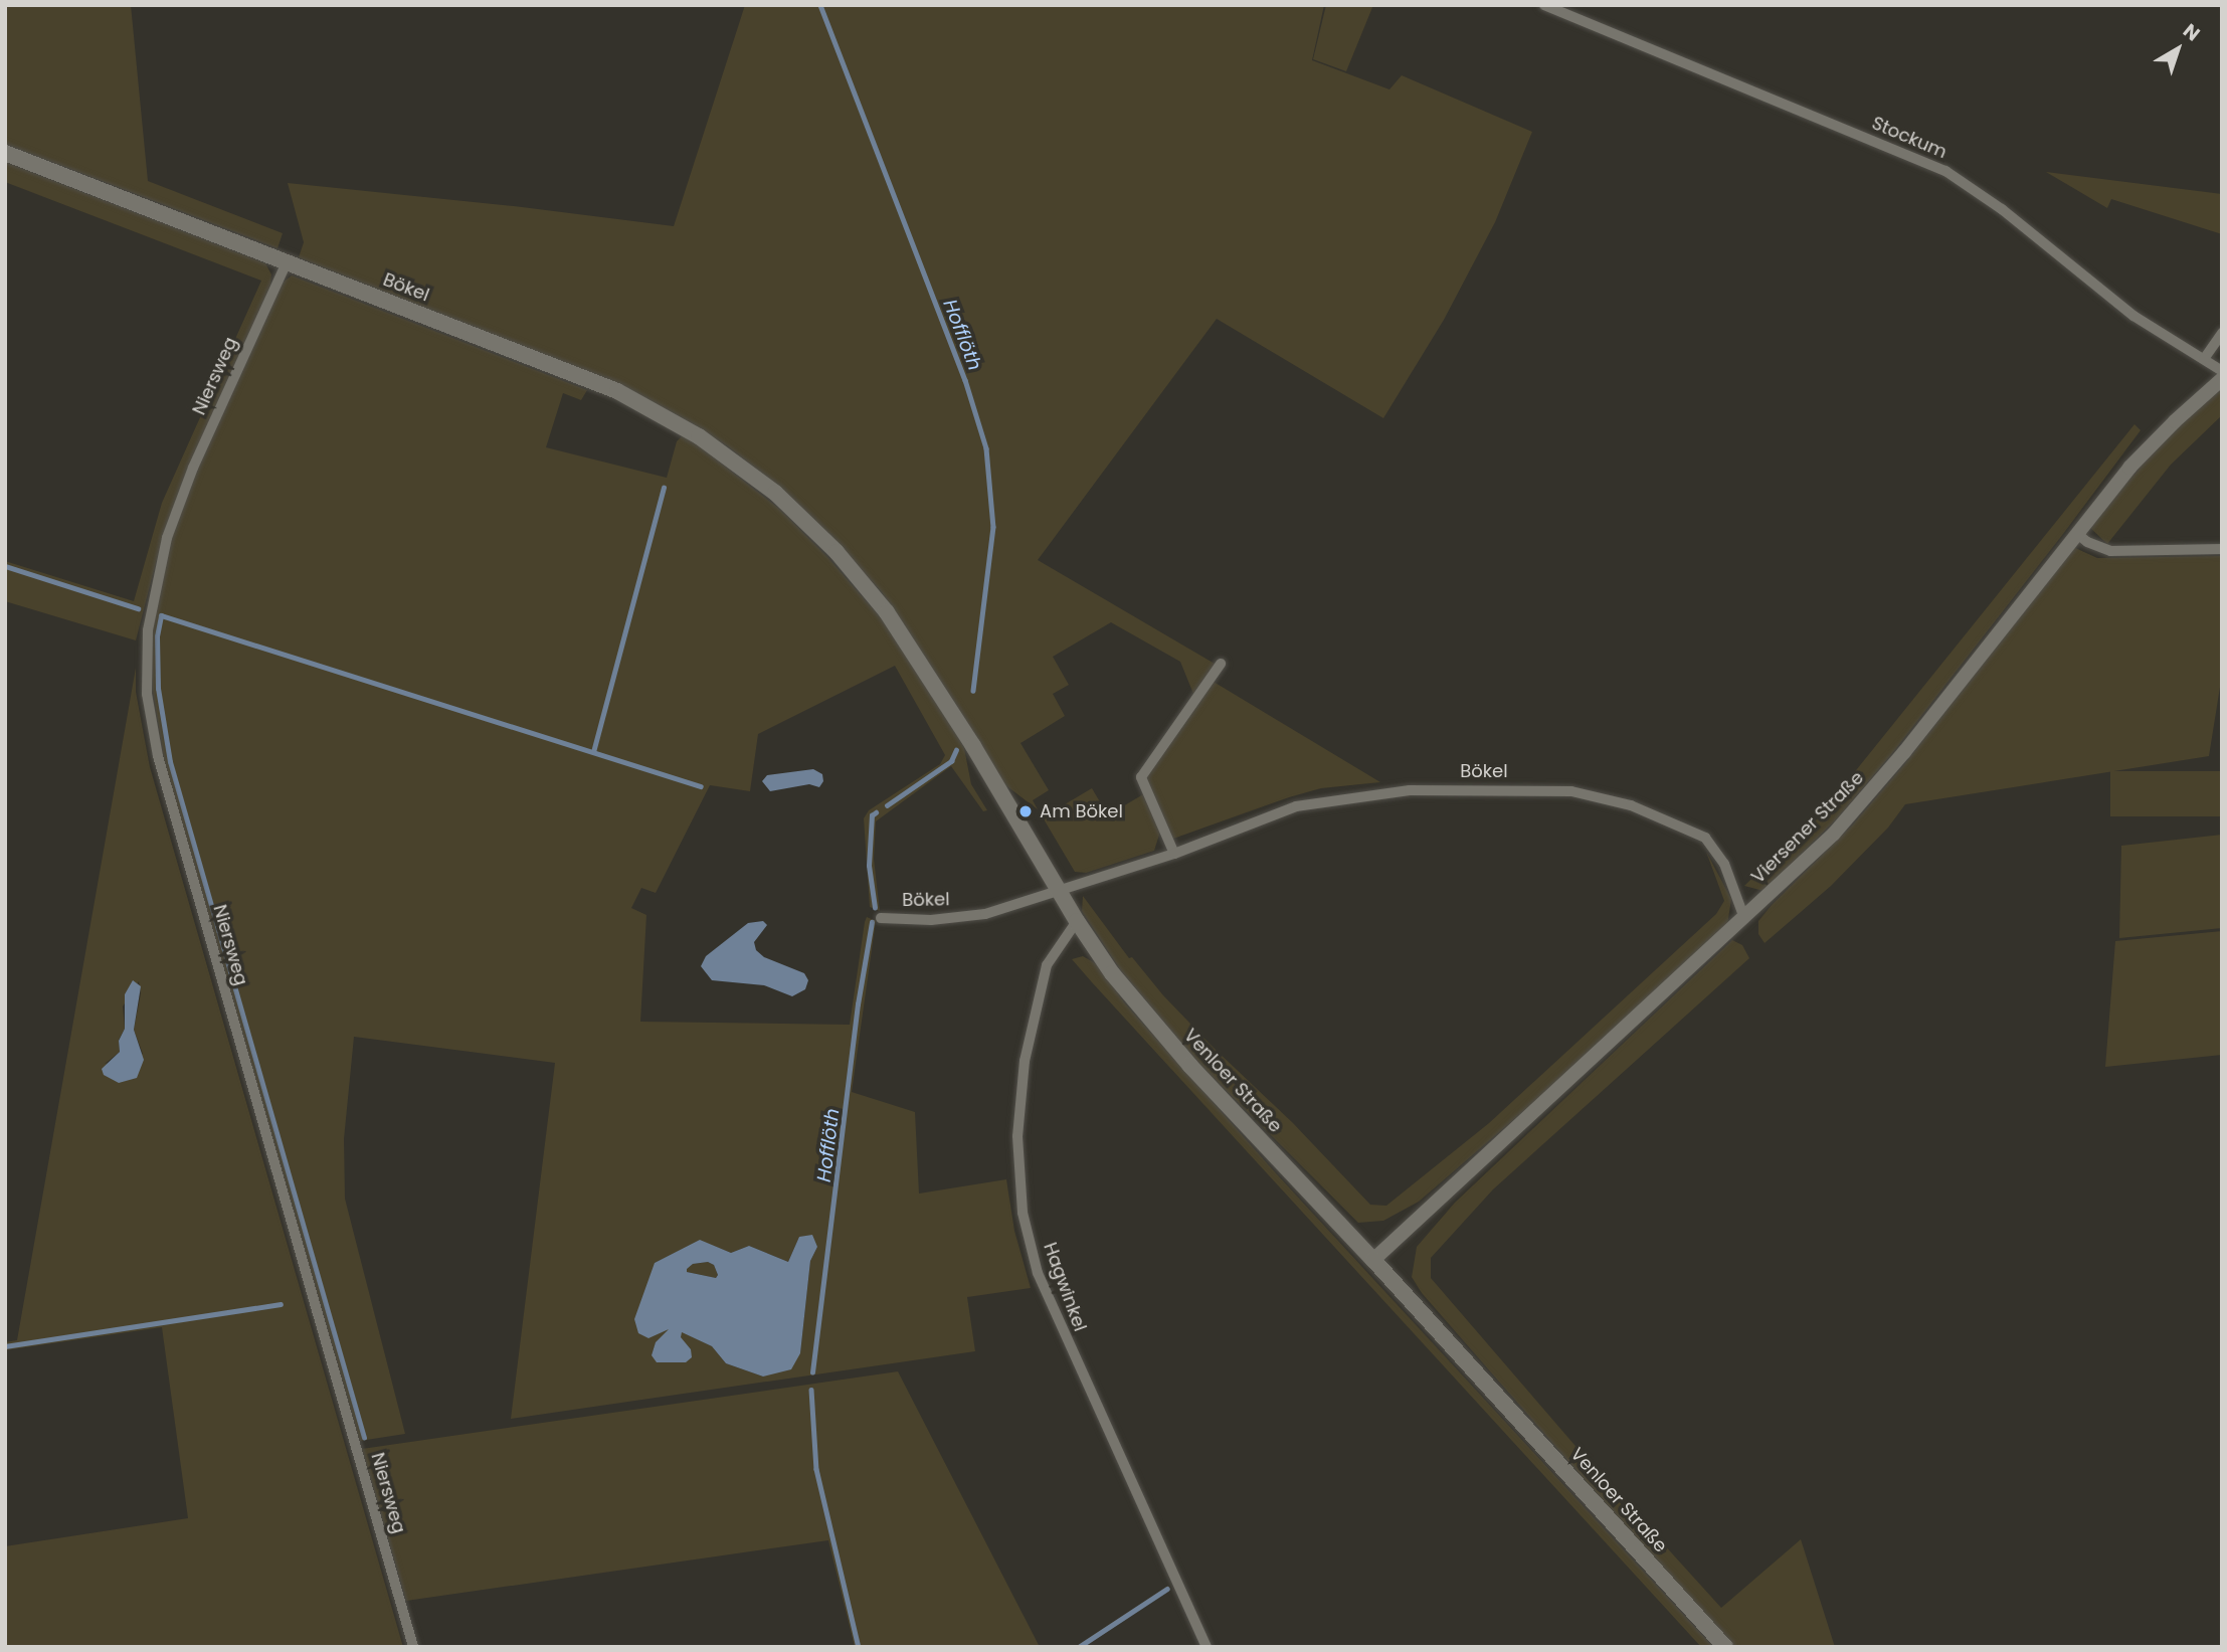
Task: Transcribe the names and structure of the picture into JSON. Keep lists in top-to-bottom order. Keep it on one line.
{"streets":{"main road":["Bökel","Venloer Straße"],"street":["Stockum","Niersweg","Viersener Straße","Hagwinkel"]},"crossings":[["Bökel","Niersweg"],["Bökel","Viersener Straße"],["Bökel","Venloer Straße"],["Viersener Straße","Venloer Straße"],["Venloer Straße","Hagwinkel"]],"water":["Hofflöth"],"places":["Am Bökel"],"north":"top right"}
